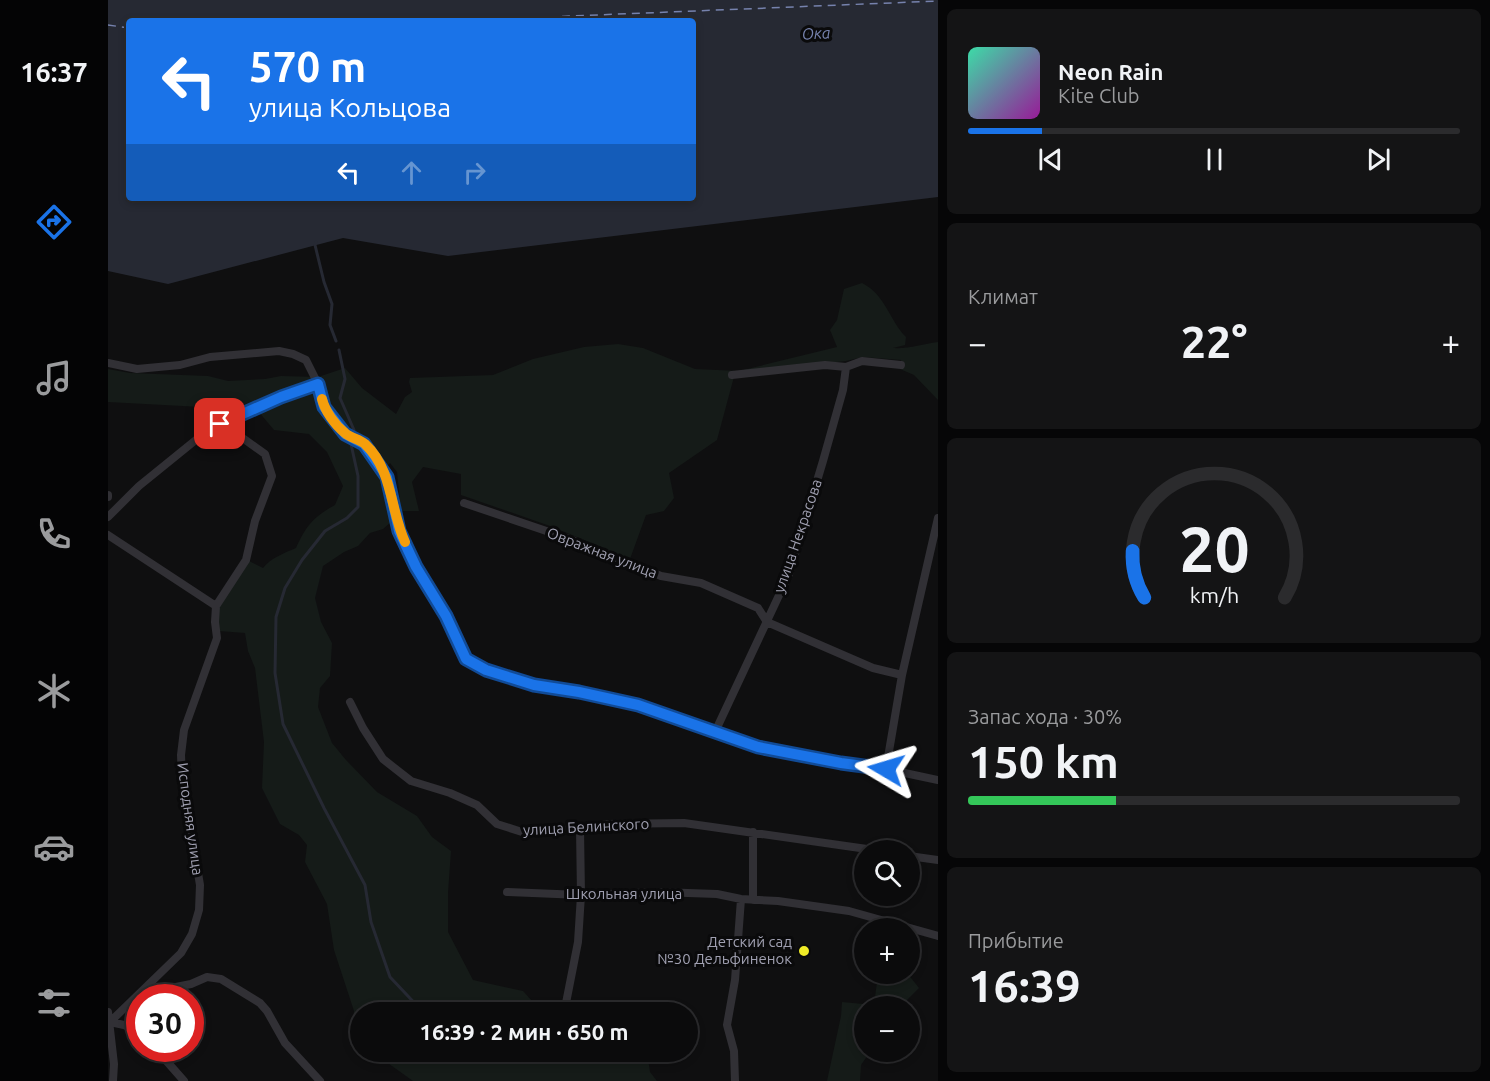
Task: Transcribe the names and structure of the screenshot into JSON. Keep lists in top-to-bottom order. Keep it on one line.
{"streets":{"street":["улица Некрасова","Овражная улица","Исподняя улица","улица Белинского","Школьная улица"]},"crossings":[["улица Некрасова","Овражная улица"]],"water":["Ока"],"places":["Детский сад №30 Дельфиненок"],"page":{"tabs":"16:37","turn":["570 m","улица Кольцова"],"song":["Neon Rain","Kite Club"],"tile":["Климат",["Запас хода · 30%","150 km"],["Прибытие","16:39"]],"heat":["−","22°","+"],"map_buttons":["+","−"],"limit":"30","trip":"16:39 · 2 мин · 650 m","gauge":["20","km/h"]}}
